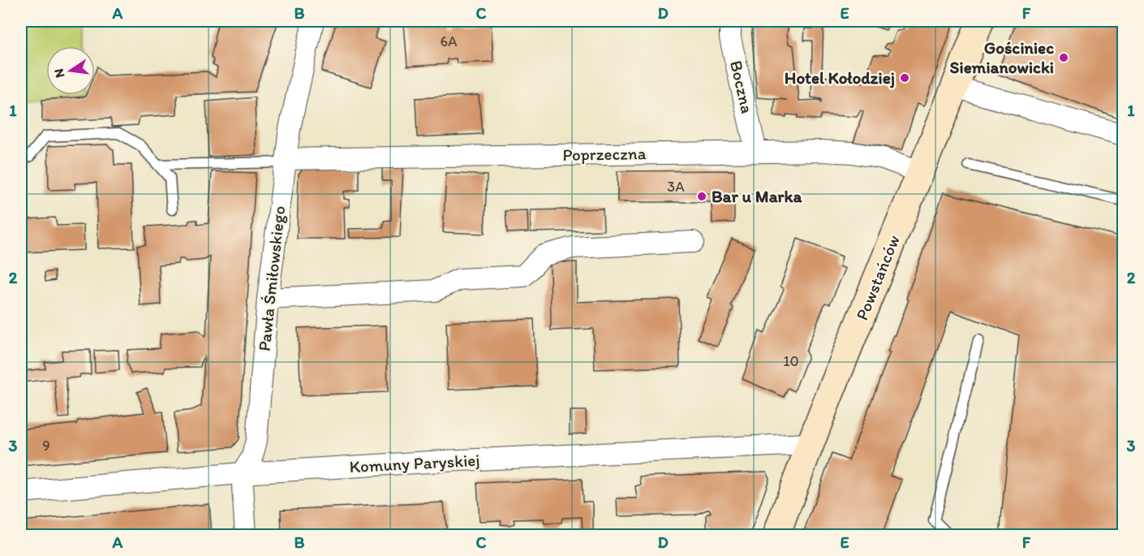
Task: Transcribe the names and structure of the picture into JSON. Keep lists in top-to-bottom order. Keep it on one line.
{"streets":{"street":["Boczna","Poprzeczna","Powstańców","Pawła Śmiłowskiego","Komuny Paryskiej"]},"crossings":[["Boczna","Poprzeczna"],["Poprzeczna","Powstańców"],["Poprzeczna","Pawła Śmiłowskiego"],["Powstańców","Komuny Paryskiej"],["Pawła Śmiłowskiego","Komuny Paryskiej"]],"places":["Gościniec Siemianowicki","Hotel Kołodziej","Bar u Marka"],"house_numbers":["6A","3A","10","9"],"north":"left","grid":{"columns":["A","B","C","D","E","F"],"rows":["1","2","3"]}}
